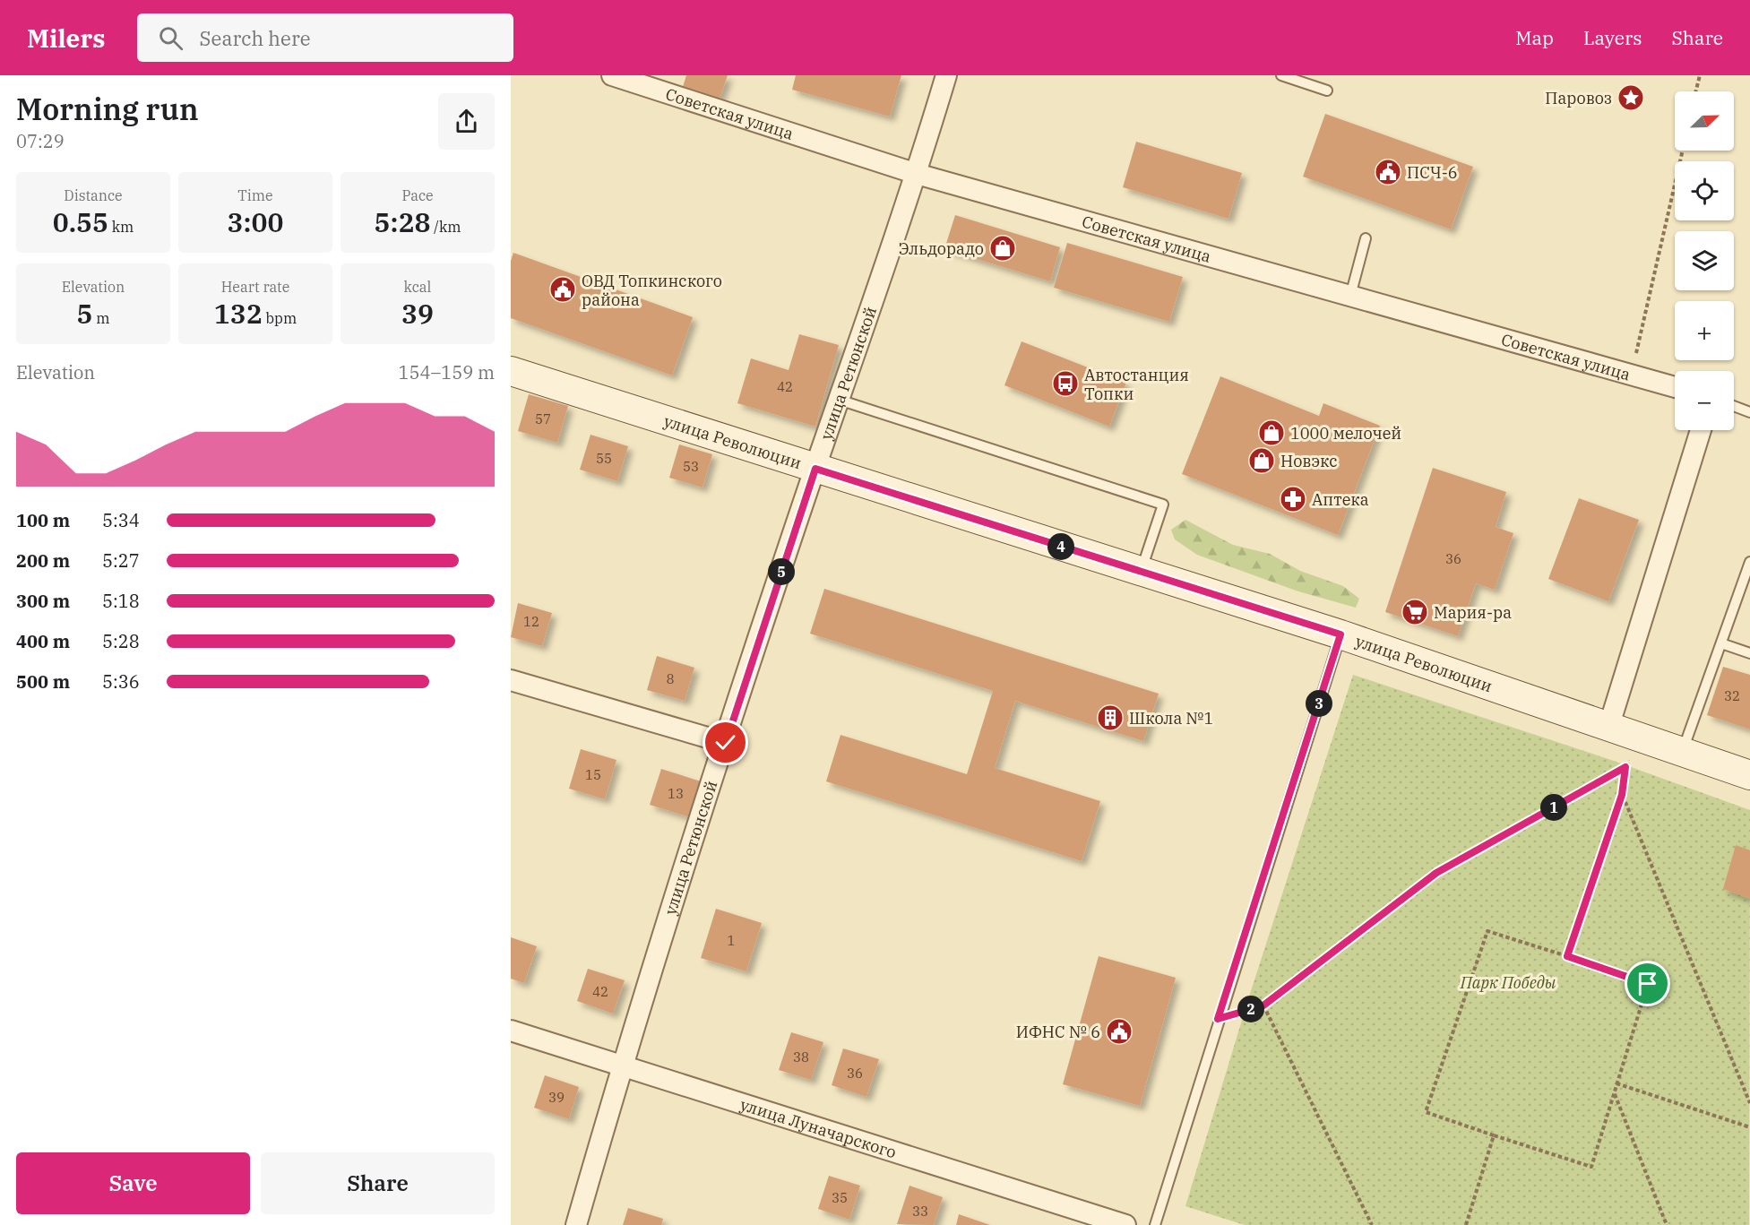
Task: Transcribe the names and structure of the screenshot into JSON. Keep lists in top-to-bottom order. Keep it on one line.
{"streets":{"street":["Советская улица","улица Ретюнской","улица Революции","улица Луначарского"]},"crossings":[["Советская улица","улица Ретюнской"],["улица Ретюнской","улица Революции"],["улица Ретюнской","улица Луначарского"]],"parks":["Парк Победы"],"places":{"place":["Паровоз"],"public building":["ПСЧ-6","ОВД Топкинского района","ИФНС № 6"],"shop":["Эльдорадо","1000 мелочей","Новэкс"],"bus stop":["Автостанция Топки"],"pharmacy":["Аптека"],"supermarket":["Мария-ра"],"building":["Школа №1"]},"house_numbers":["42","57","55","53","36","12","8","32","15","13","1","42","38","36","39","35","33"],"north":"top right","page":{"header":"Milers","search":"Search here","nav":["Map","Layers","Share"],"heading":["Morning run","07:29"],"map_buttons":["+","−"],"stats":[["Distance","0.55 km"],["Time","3:00"],["Pace","5:28 /km"],["Elevation","5 m"],["Heart rate","132 bpm"],["kcal","39"]],"chart":["Elevation","154–159 m"],"list":[{"name":"100 m","note":"5:34"},{"name":"200 m","note":"5:27"},{"name":"300 m","note":"5:18"},{"name":"400 m","note":"5:28"},{"name":"500 m","note":"5:36"}],"pins":["4","5","3","1","2"],"buttons":["Save","Share"]}}
